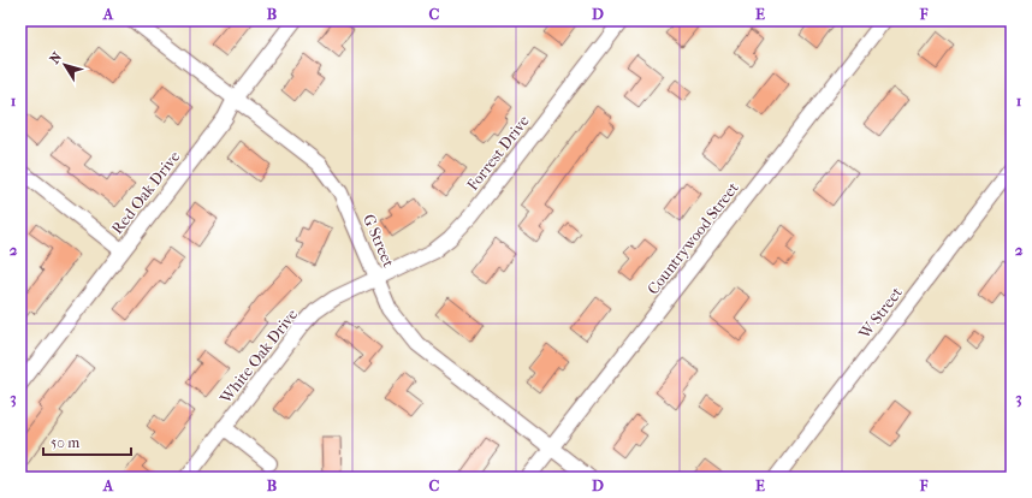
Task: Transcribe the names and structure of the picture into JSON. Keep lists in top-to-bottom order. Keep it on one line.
{"streets":{"street":["Forrest Drive","Red Oak Drive","Countrywood Street","G Street","W Street","White Oak Drive"]},"crossings":[["Forrest Drive","G Street"],["Forrest Drive","White Oak Drive"],["Red Oak Drive","G Street"],["Countrywood Street","G Street"],["G Street","White Oak Drive"]],"scale_bar":"50 m","north":"top left","grid":{"columns":["A","B","C","D","E","F"],"rows":["1","2","3"]}}
